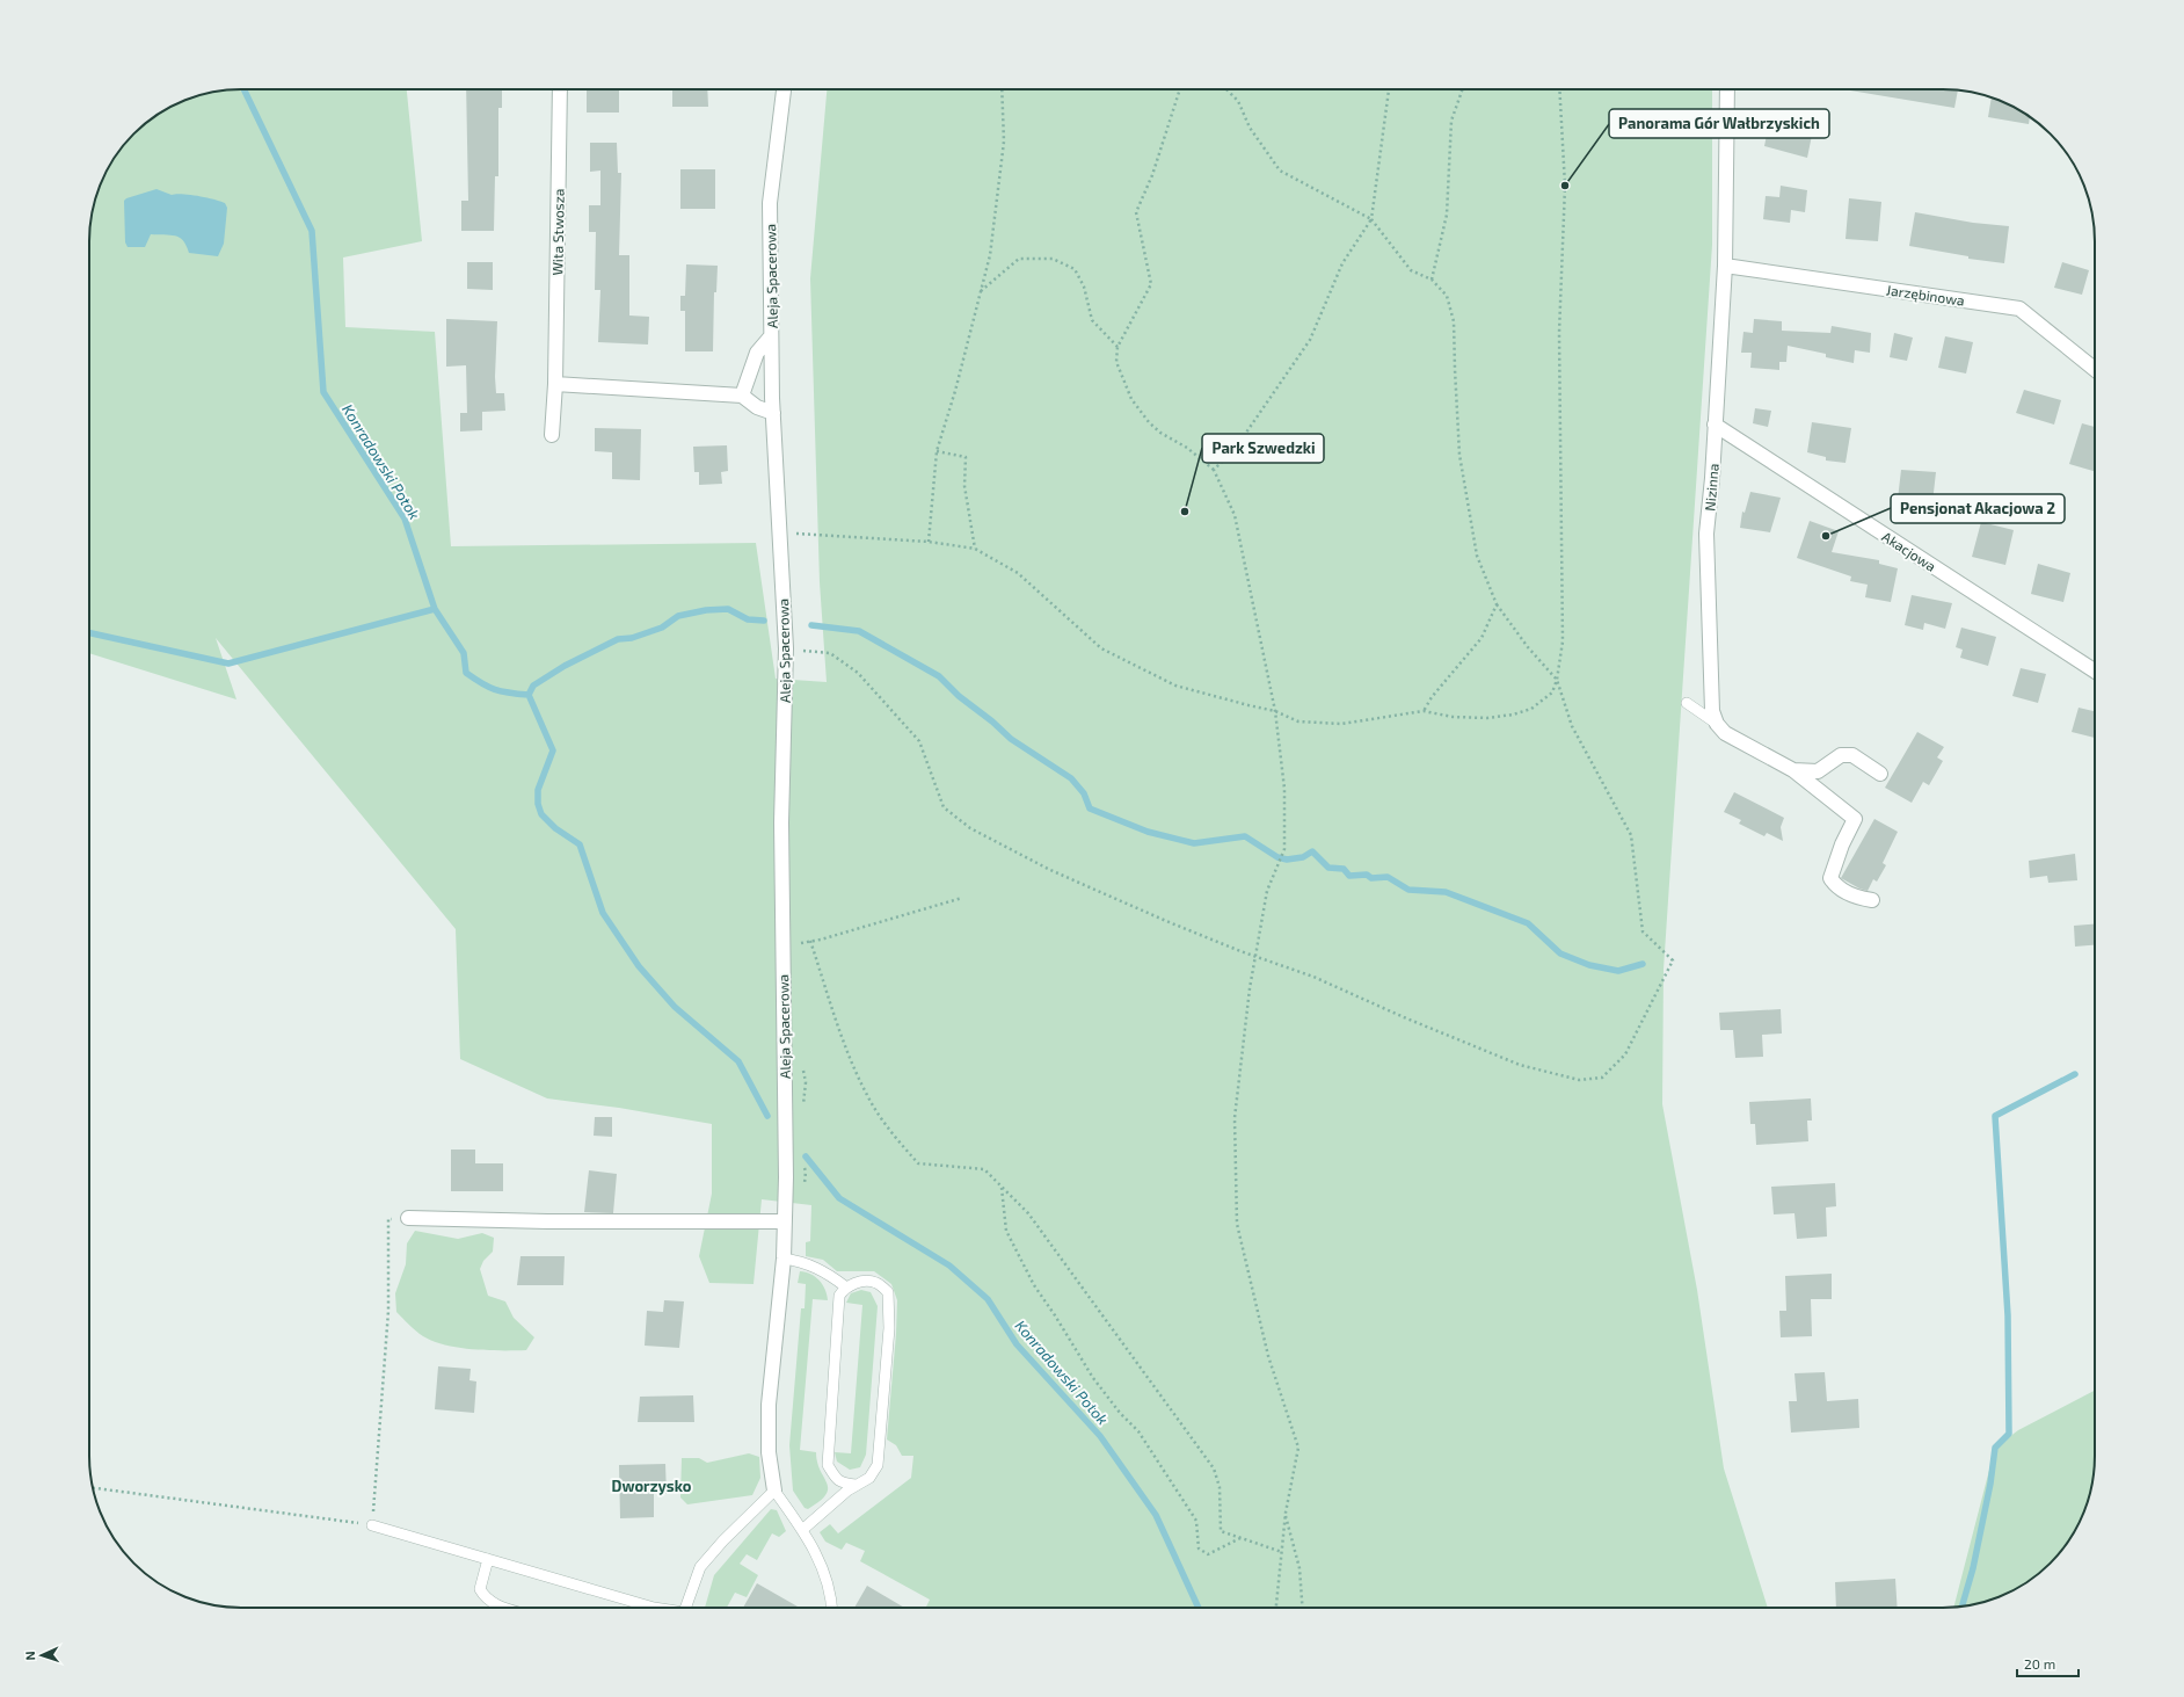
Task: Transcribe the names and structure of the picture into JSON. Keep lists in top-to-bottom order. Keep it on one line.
{"streets":{"street":["Wita Stwosza","Aleja Spacerowa","Jarzębinowa","Nizinna","Akacjowa"]},"crossings":[["Jarzębinowa","Nizinna"],["Nizinna","Akacjowa"]],"districts":["Dworzysko"],"water":["Konradowski Potok"],"places":["Panorama Gór Wałbrzyskich","Park Szwedzki","Pensjonat Akacjowa 2"],"scale_bar":"20 m","north":"left"}
